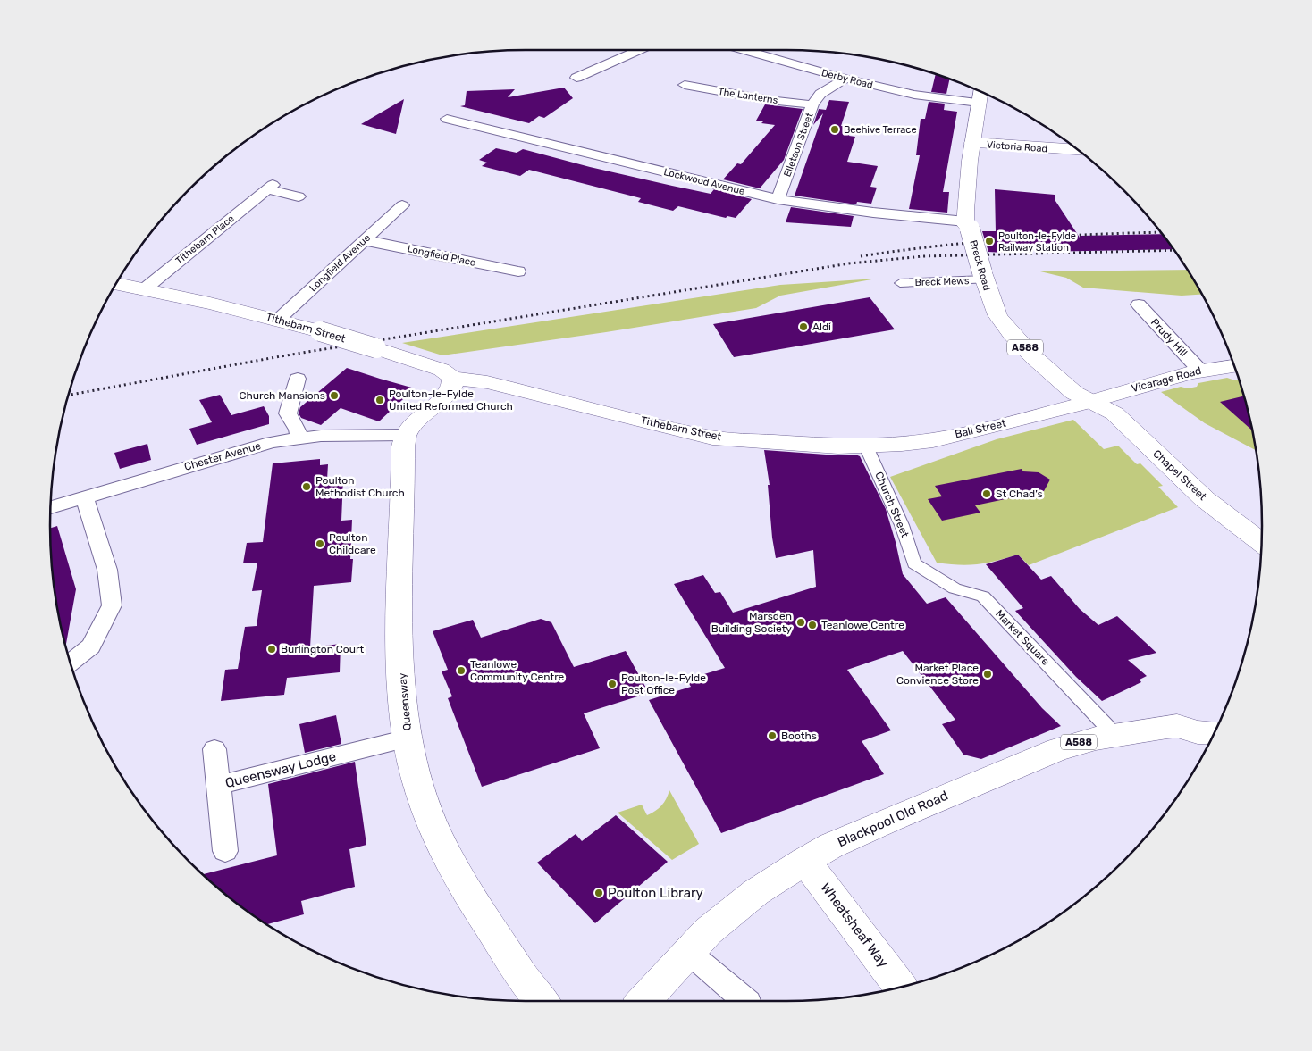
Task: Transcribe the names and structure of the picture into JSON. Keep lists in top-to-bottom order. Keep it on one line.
{"streets":{"main road":["Victoria Road","Breck Road","Tithebarn Street","A588","Vicarage Road","Ball Street","Chapel Street","Queensway","Blackpool Old Road","Wheatsheaf Way"],"street":["Derby Road","The Lanterns","Elletson Street","Lockwood Avenue","Tithebarn Place","Longfield Place","Longfield Avenue","Breck Mews","Prudy Hill","Chester Avenue","Church Street","Market Square","Queensway Lodge"]},"crossings":[["Derby Road","Elletson Street"],["Derby Road","Breck Road"],["The Lanterns","Elletson Street"],["Elletson Street","Lockwood Avenue"],["Victoria Road","Breck Road"],["Lockwood Avenue","Breck Road"],["Tithebarn Place","Tithebarn Street"],["Longfield Place","Longfield Avenue"],["Longfield Avenue","Tithebarn Street"],["Breck Road","Breck Mews"],["Breck Road","Vicarage Road"],["Breck Road","Ball Street"],["Breck Road","Chapel Street"],["Tithebarn Street","Ball Street"],["Tithebarn Street","Church Street"],["Prudy Hill","Vicarage Road"],["Vicarage Road","Ball Street"],["Vicarage Road","Chapel Street"],["Ball Street","Chapel Street"],["Ball Street","Church Street"],["Chester Avenue","Queensway"],["Church Street","Market Square"],["Market Square","Blackpool Old Road"],["Queensway","Queensway Lodge"],["Blackpool Old Road","Wheatsheaf Way"]],"places":["Beehive Terrace","Poulton-le-Fylde Railway Station","Aldi","Church Mansions","Poulton-le-Fylde United Reformed Church","Poulton Methodist Church","St Chad's","Poulton Childcare","Marsden Building Society","Teanlowe Centre","Burlington Court","Teanlowe Community Centre","Market Place Convience Store","Poulton-le-Fylde Post Office","Booths","Poulton Library"]}
